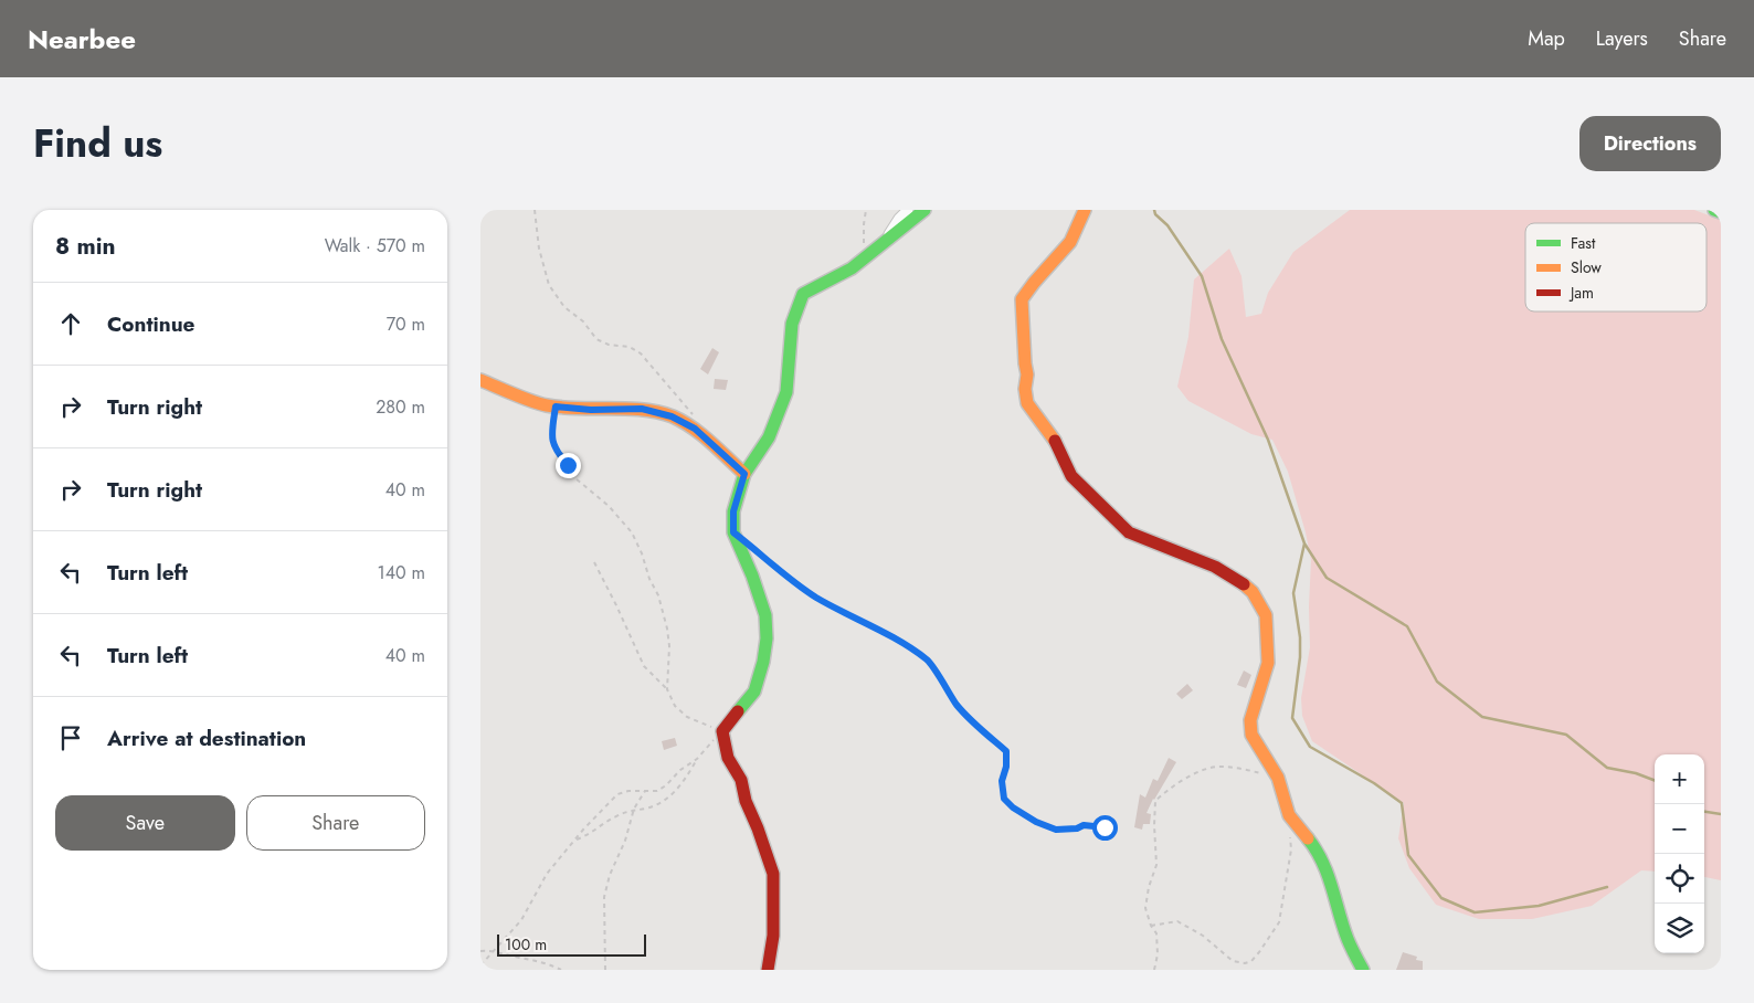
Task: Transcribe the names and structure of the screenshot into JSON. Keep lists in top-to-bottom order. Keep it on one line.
{"legend":["Fast","Slow","Jam"],"scale_bar":"100 m","page":{"header":"Nearbee","nav":["Map","Layers","Share"],"title":"Find us","buttons":["Directions",["Save","Share"]],"heading":["8 min","Walk · 570 m"],"list":[["Continue","70 m"],["Turn right","280 m"],["Turn right","40 m"],["Turn left","140 m"],["Turn left","40 m"],"Arrive at destination"],"map_buttons":["+","−"],"scale":"100 m"}}
